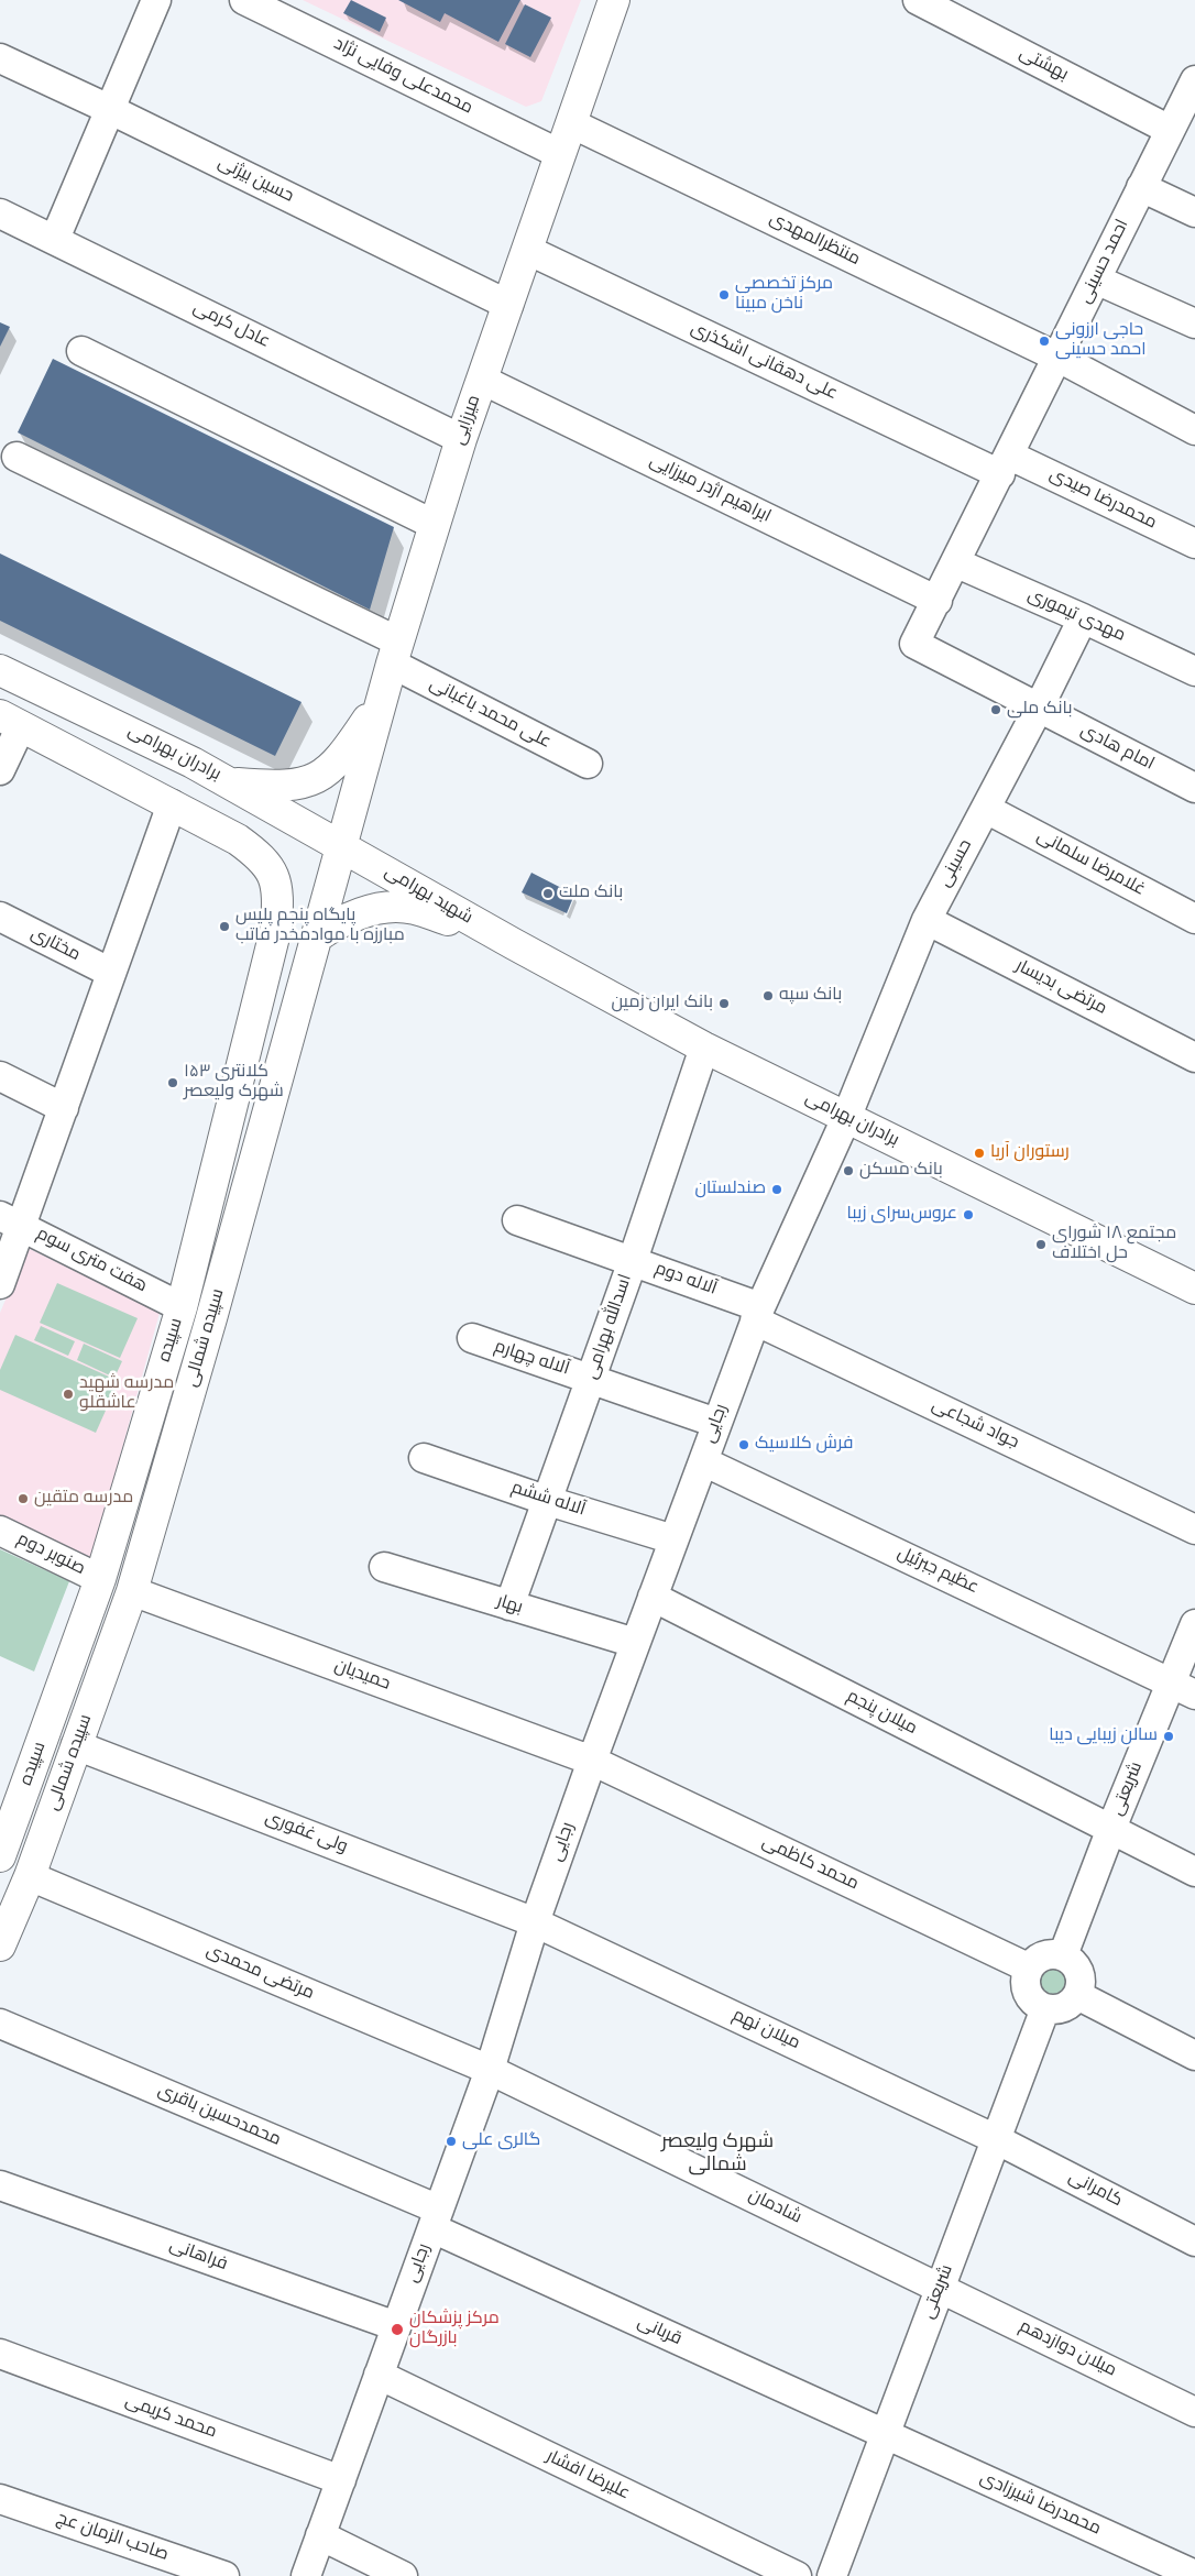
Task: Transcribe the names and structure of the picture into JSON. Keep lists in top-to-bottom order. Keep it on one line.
{"streets":{"main road":["میرزایی","برادران بهرامی","شهید بهرامی","سپیده شمالی","سپیده"],"street":["بهشتی","محمدعلی وفایی نژاد","حسین بیژنی","منتظرالمهدی","احمد حسینی","عادل کرمی","علی دهقانی اشکذری","ابراهیم اژدر میرزایی","محمدرضا صیدی","مهدی تیموری","علی محمد باغبانی","امام هادی","حسینی","غلامرضا سلمانی","مختاری","مرتضی بدیسار","هفت متری سوم","آلاله دوم","اسدالله بهرامی","آلاله چهارم","رجایی","جواد شجاعی","آلاله ششم","صنوبر دوم","عظیم جبرئیل","بهار","حمیدیان","میلان پنجم","شریعتی","ولی غفوری","محمد کاظمی","مرتضی محمدی","میلان نهم","محمدحسین باقری","کامرانی","شادمان","فراهانی","قربانی","میلان دوازدهم","محمد کریمی","علیرضا افشار","محمدرضا شیرزادی","صاحب الزمان عج"]},"crossings":[["بهشتی","احمد حسینی"],["محمدعلی وفایی نژاد","میرزایی"],["حسین بیژنی","میرزایی"],["منتظرالمهدی","احمد حسینی"],["منتظرالمهدی","میرزایی"],["احمد حسینی","علی دهقانی اشکذری"],["احمد حسینی","ابراهیم اژدر میرزایی"],["احمد حسینی","محمدرضا صیدی"],["احمد حسینی","مهدی تیموری"],["احمد حسینی","امام هادی"],["احمد حسینی","حسینی"],["عادل کرمی","میرزایی"],["علی دهقانی اشکذری","میرزایی"],["علی دهقانی اشکذری","محمدرضا صیدی"],["میرزایی","ابراهیم اژدر میرزایی"],["میرزایی","علی محمد باغبانی"],["میرزایی","برادران بهرامی"],["میرزایی","شهید بهرامی"],["میرزایی","سپیده شمالی"],["مهدی تیموری","حسینی"],["امام هادی","حسینی"],["برادران بهرامی","حسینی"],["برادران بهرامی","شهید بهرامی"],["برادران بهرامی","اسدالله بهرامی"],["برادران بهرامی","سپیده شمالی"],["برادران بهرامی","رجایی"],["حسینی","غلامرضا سلمانی"],["حسینی","مرتضی بدیسار"],["حسینی","رجایی"],["شهید بهرامی","سپیده شمالی"],["هفت متری سوم","سپیده"],["آلاله دوم","اسدالله بهرامی"],["آلاله دوم","رجایی"],["آلاله دوم","جواد شجاعی"],["اسدالله بهرامی","آلاله چهارم"],["اسدالله بهرامی","آلاله ششم"],["اسدالله بهرامی","بهار"],["سپیده شمالی","حمیدیان"],["سپیده شمالی","ولی غفوری"],["سپیده شمالی","مرتضی محمدی"],["سپیده","صنوبر دوم"],["آلاله چهارم","رجایی"],["رجایی","جواد شجاعی"],["رجایی","آلاله ششم"],["رجایی","عظیم جبرئیل"],["رجایی","بهار"],["رجایی","حمیدیان"],["رجایی","میلان پنجم"],["رجایی","ولی غفوری"],["رجایی","محمد کاظمی"],["رجایی","مرتضی محمدی"],["رجایی","میلان نهم"],["رجایی","محمدحسین باقری"],["رجایی","شادمان"],["رجایی","فراهانی"],["رجایی","قربانی"],["رجایی","محمد کریمی"],["رجایی","علیرضا افشار"],["عظیم جبرئیل","شریعتی"],["حمیدیان","محمد کاظمی"],["میلان پنجم","شریعتی"],["شریعتی","محمد کاظمی"],["شریعتی","میلان نهم"],["شریعتی","کامرانی"],["شریعتی","شادمان"],["شریعتی","قربانی"],["شریعتی","میلان دوازدهم"],["شریعتی","محمدرضا شیرزادی"],["ولی غفوری","میلان نهم"],["مرتضی محمدی","شادمان"],["میلان نهم","کامرانی"],["محمدحسین باقری","قربانی"],["شادمان","میلان دوازدهم"],["قربانی","محمدرضا شیرزادی"]],"districts":["شهرک ولیعصر شمالی"],"places":["مرکز تخصصی ناخن مبینا","حاجی ارزونی احمد حسینی","بانک ملی","بانک ملت","پایگاه پنجم پلیس مبارزه با موادمخدر فاتب","بانک سپه","بانک ایران زمین","کلانتری ۱۵۳ شهرک ولیعصر","رستوران آریا","بانک مسکن","صندلستان","عروس‌سرای زیبا","مجتمع ۱۸ شورای حل اختلاف","مدرسه شهید عاشقلو","فرش کلاسیک","مدرسه متقین","سالن زیبایی دیبا","گالری علی","مرکز پزشکان بازرگان"]}
